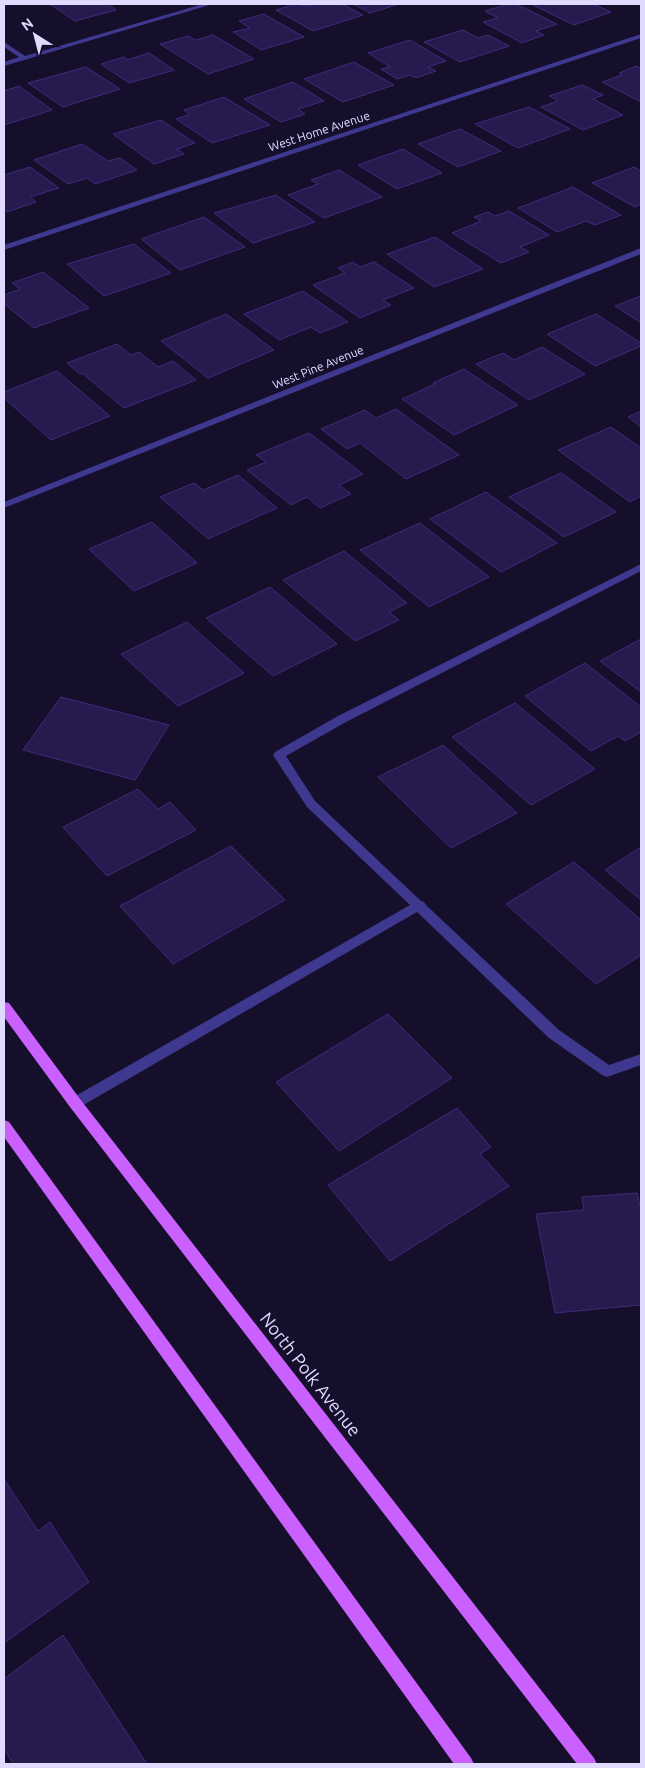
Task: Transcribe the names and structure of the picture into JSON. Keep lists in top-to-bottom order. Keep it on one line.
{"streets":{"main road":["North Polk Avenue"],"street":["West Home Avenue","West Pine Avenue"]},"north":"top left"}
